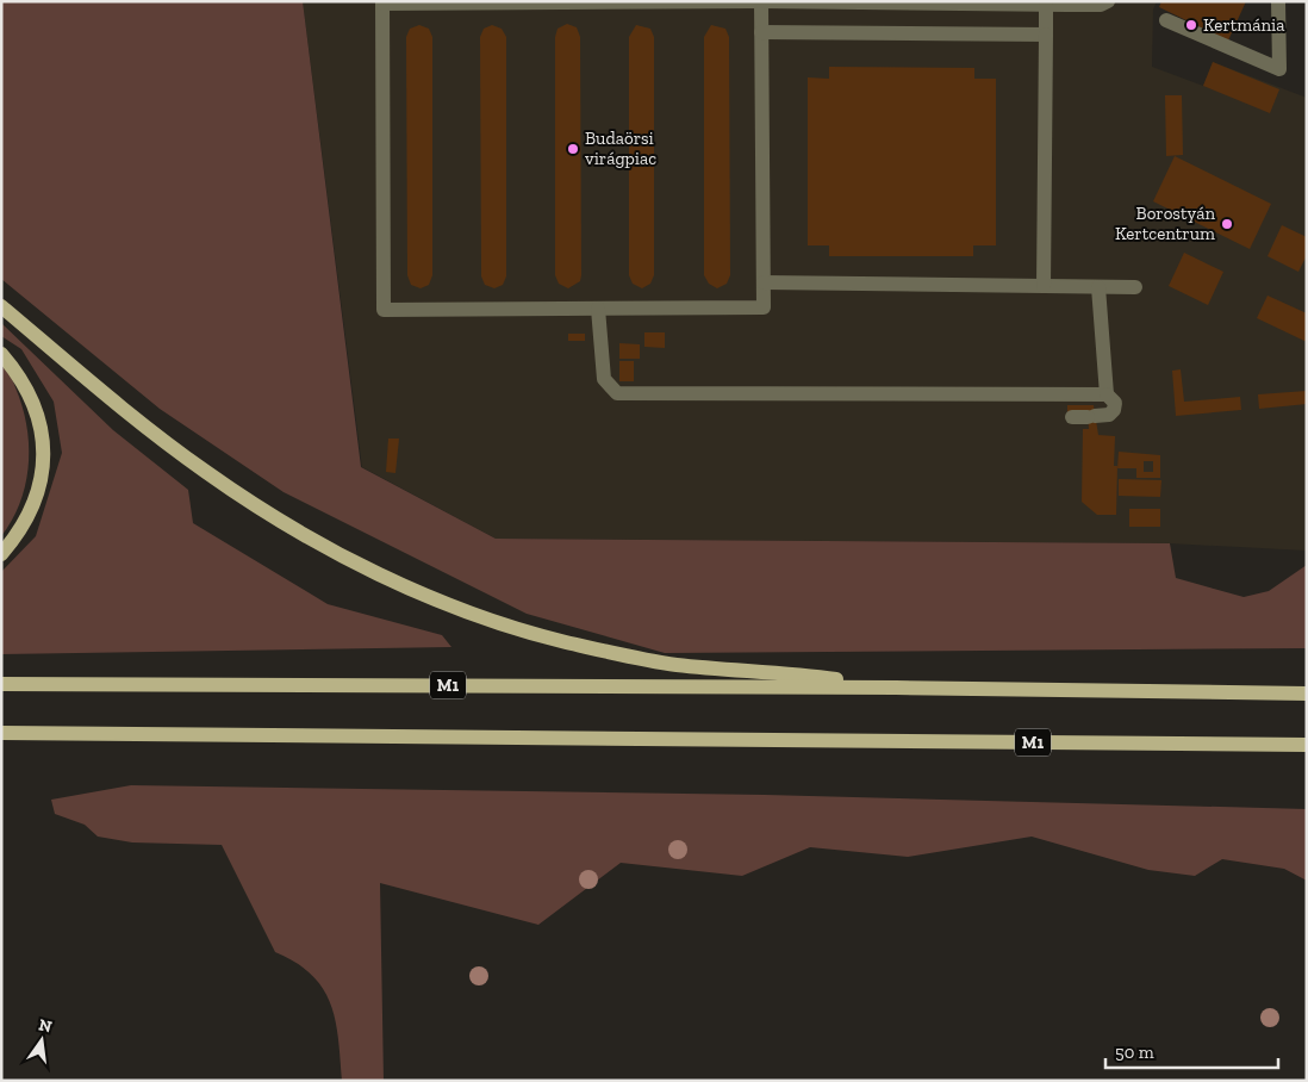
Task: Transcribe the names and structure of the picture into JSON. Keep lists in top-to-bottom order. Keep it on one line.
{"streets":{"main road":["M1"]},"places":["Kertmánia","Budaörsi virágpiac","Borostyán Kertcentrum"],"scale_bar":"50 m","north":"top"}
